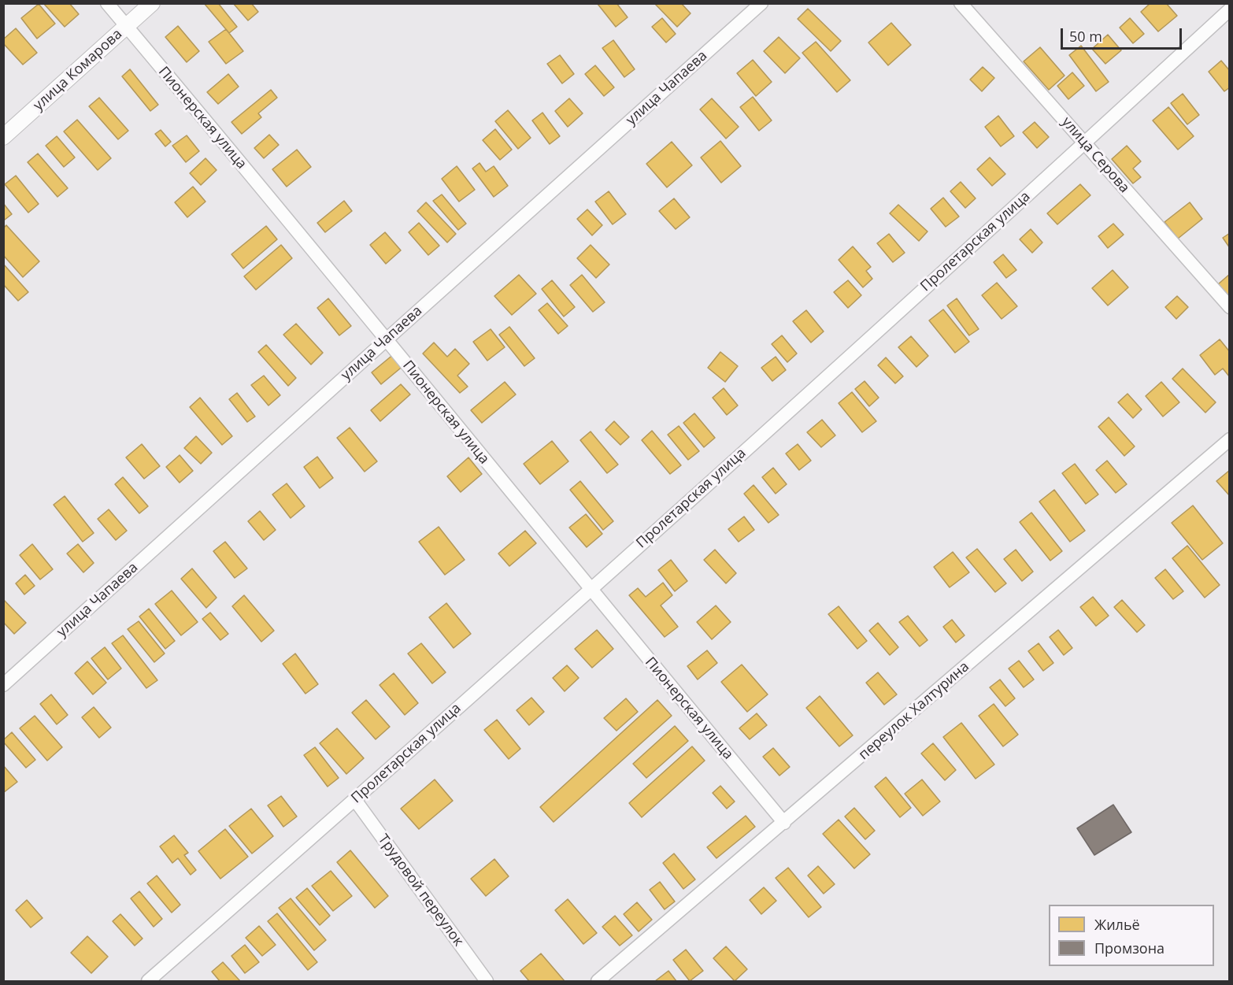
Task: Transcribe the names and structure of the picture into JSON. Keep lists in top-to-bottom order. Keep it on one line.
{"streets":{"street":["улица Комарова","улица Чапаева","Пионерская улица","улица Серова","Пролетарская улица","переулок Халтурина","Трудовой переулок"]},"crossings":[["улица Комарова","Пионерская улица"],["улица Чапаева","Пионерская улица"],["Пионерская улица","Пролетарская улица"],["Пионерская улица","переулок Халтурина"],["улица Серова","Пролетарская улица"],["Пролетарская улица","Трудовой переулок"]],"legend":["Жильё","Промзона"],"scale_bar":"50 m"}
